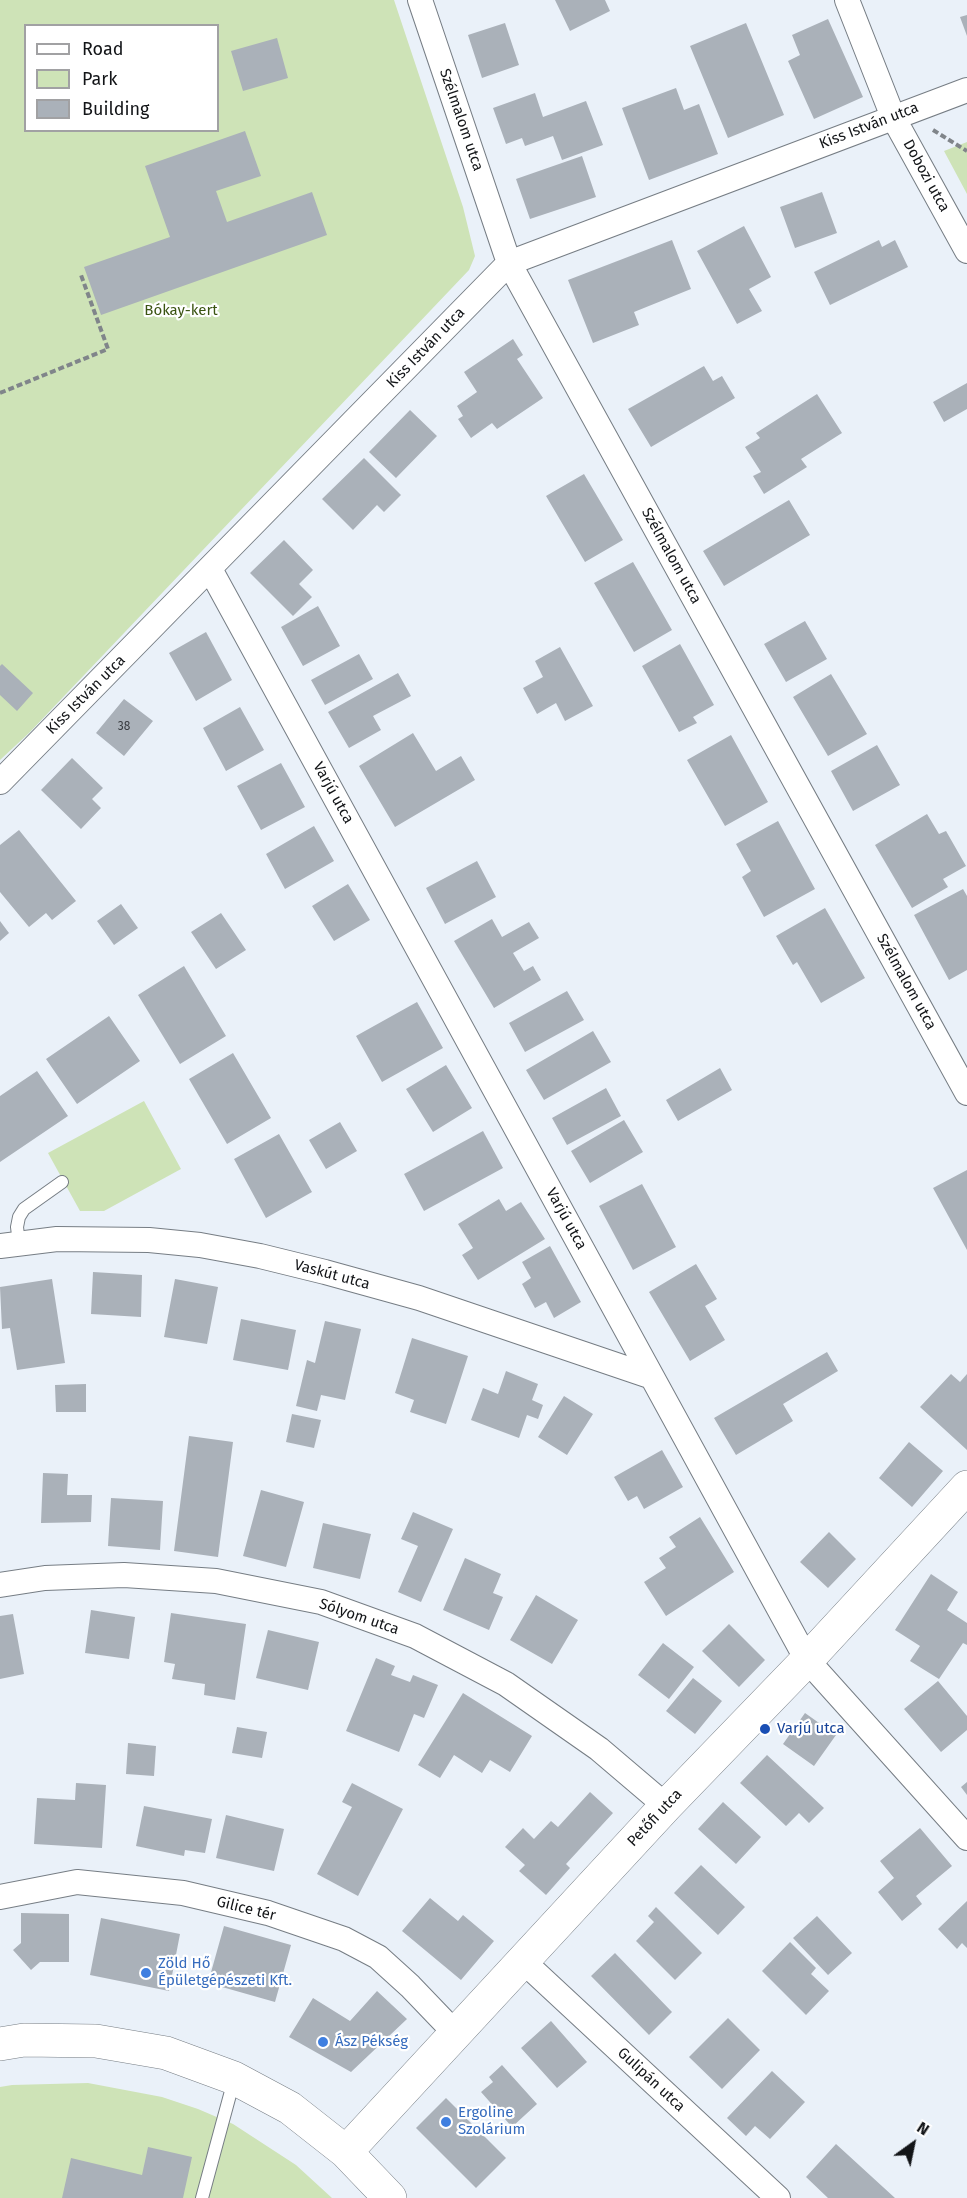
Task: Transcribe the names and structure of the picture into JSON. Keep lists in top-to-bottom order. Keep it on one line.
{"streets":{"main road":["Petőfi utca"],"street":["Szélmalom utca","Kiss István utca","Dobozi utca","Varjú utca","Vaskút utca","Sólyom utca","Gilice tér","Gulipán utca"]},"crossings":[["Szélmalom utca","Kiss István utca"],["Kiss István utca","Dobozi utca"],["Kiss István utca","Varjú utca"],["Varjú utca","Vaskút utca"],["Varjú utca","Petőfi utca"],["Sólyom utca","Petőfi utca"],["Petőfi utca","Gilice tér"],["Petőfi utca","Gulipán utca"]],"parks":["Bókay-kert"],"places":["Varjú utca","Zöld Hő Épületgépészeti Kft.","Ász Pékség","Ergoline Szolárium"],"house_numbers":["38"],"legend":["Road","Park","Building"],"north":"top right"}
